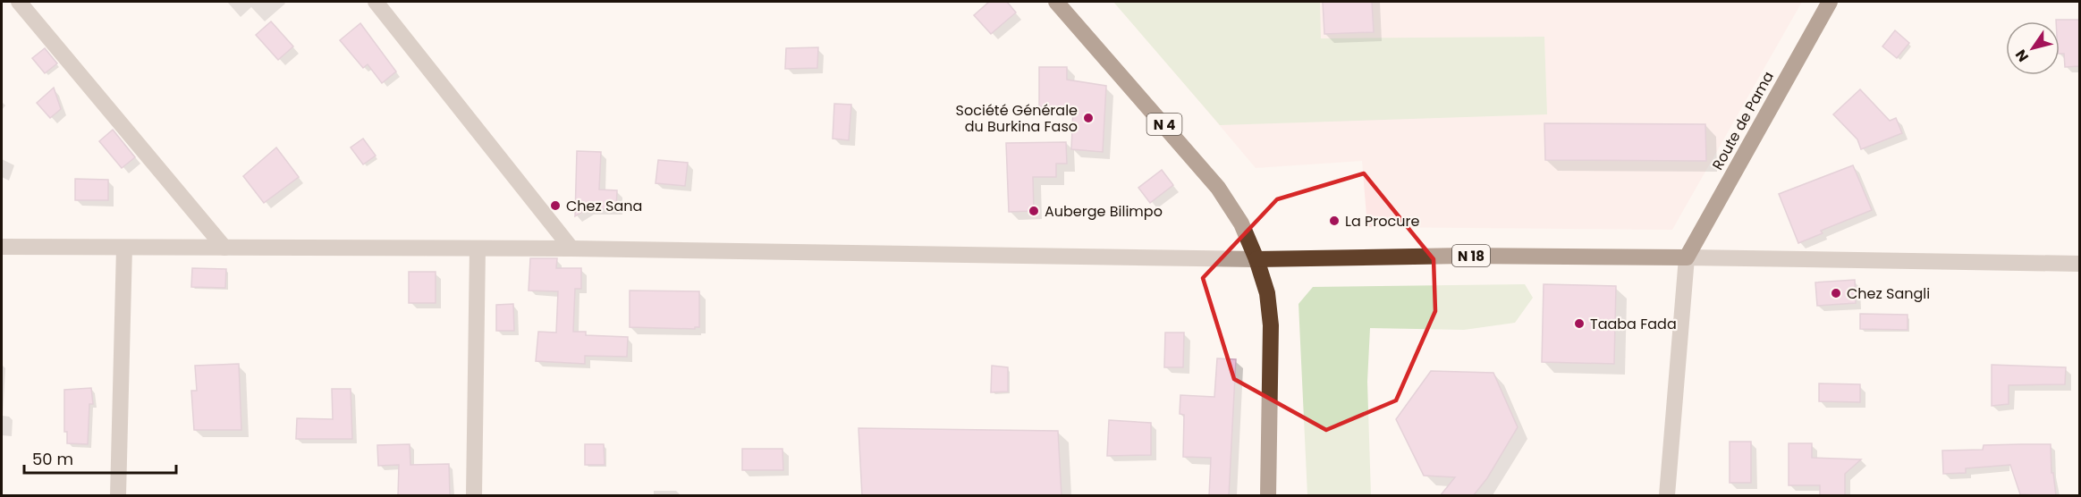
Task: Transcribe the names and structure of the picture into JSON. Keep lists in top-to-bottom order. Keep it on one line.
{"streets":{"highway":["Route de Pama","N 4","N 18"]},"crossings":[["Route de Pama","N 18"],["N 4","N 18"]],"places":["Société Générale du Burkina Faso","Chez Sana","Auberge Bilimpo","La Procure","Chez Sangli","Taaba Fada"],"scale_bar":"50 m","north":"bottom left"}
